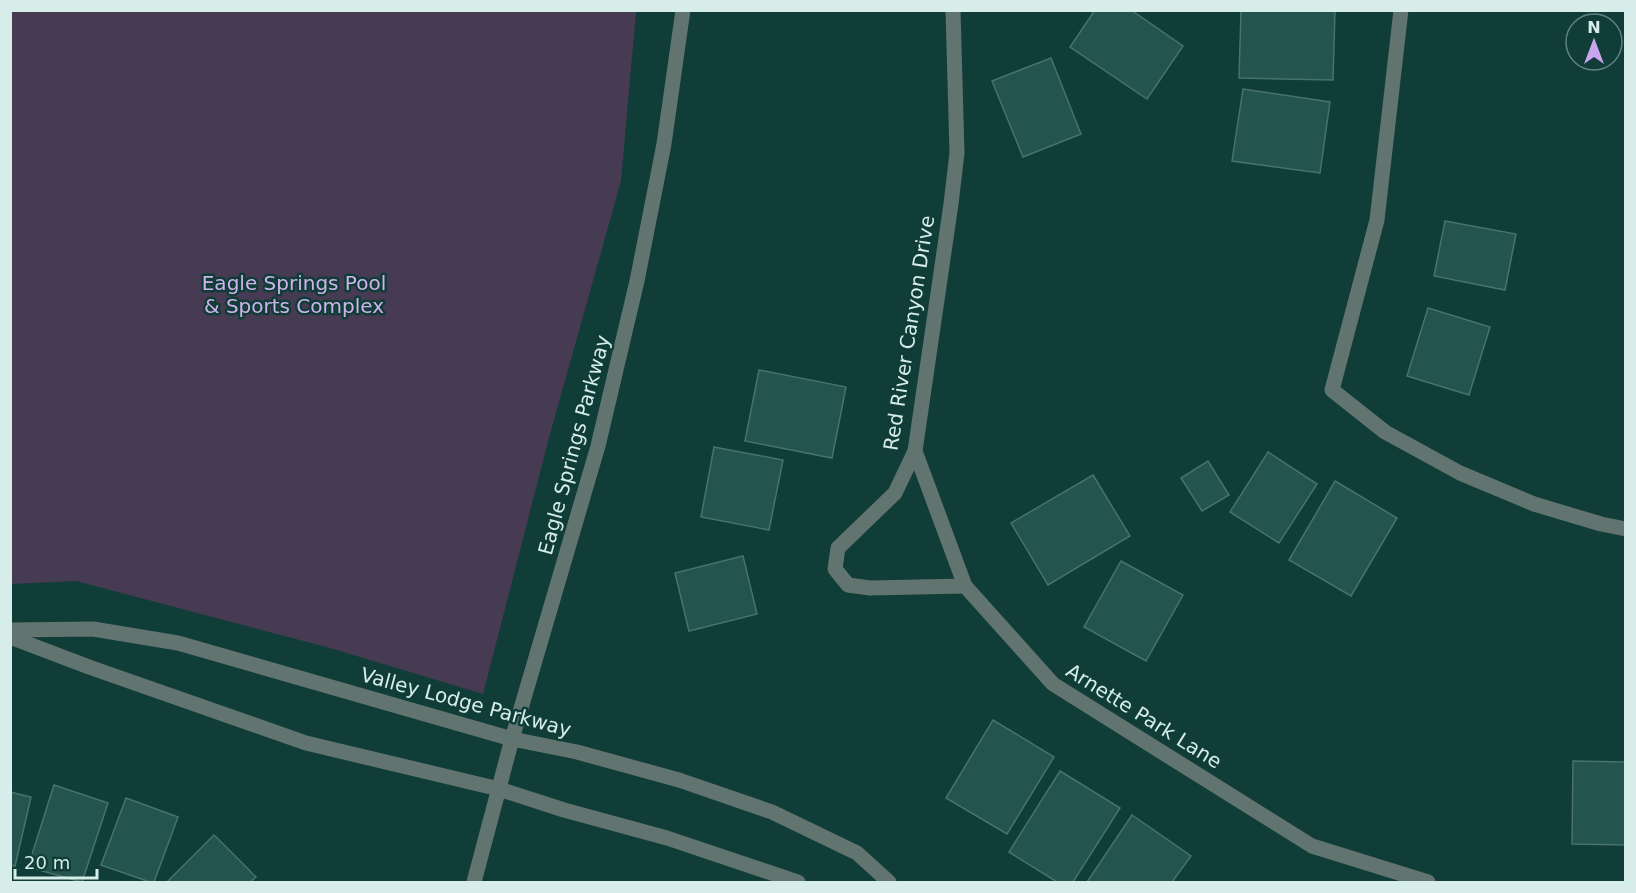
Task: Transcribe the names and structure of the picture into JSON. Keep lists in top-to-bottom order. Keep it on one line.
{"streets":{"street":["Red River Canyon Drive","Eagle Springs Parkway","Valley Lodge Parkway","Arnette Park Lane"]},"crossings":[["Red River Canyon Drive","Arnette Park Lane"],["Eagle Springs Parkway","Valley Lodge Parkway"]],"parks":["Eagle Springs Pool & Sports Complex"],"scale_bar":"20 m","north":"top"}
